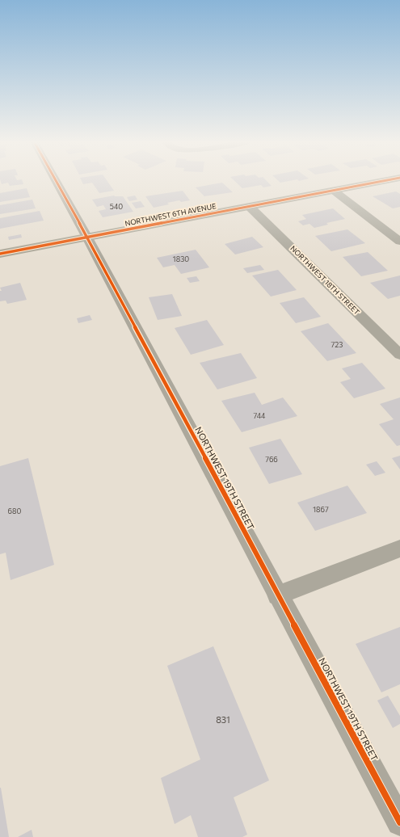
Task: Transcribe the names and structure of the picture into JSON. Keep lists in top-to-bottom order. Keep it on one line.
{"streets":{"street":["NORTHWEST 6TH AVENUE","NORTHWEST 18TH STREET","NORTHWEST 19TH STREET"]},"crossings":[["NORTHWEST 6TH AVENUE","NORTHWEST 18TH STREET"],["NORTHWEST 6TH AVENUE","NORTHWEST 19TH STREET"]],"house_numbers":["540","1830","723","744","766","1867","680","831"]}
